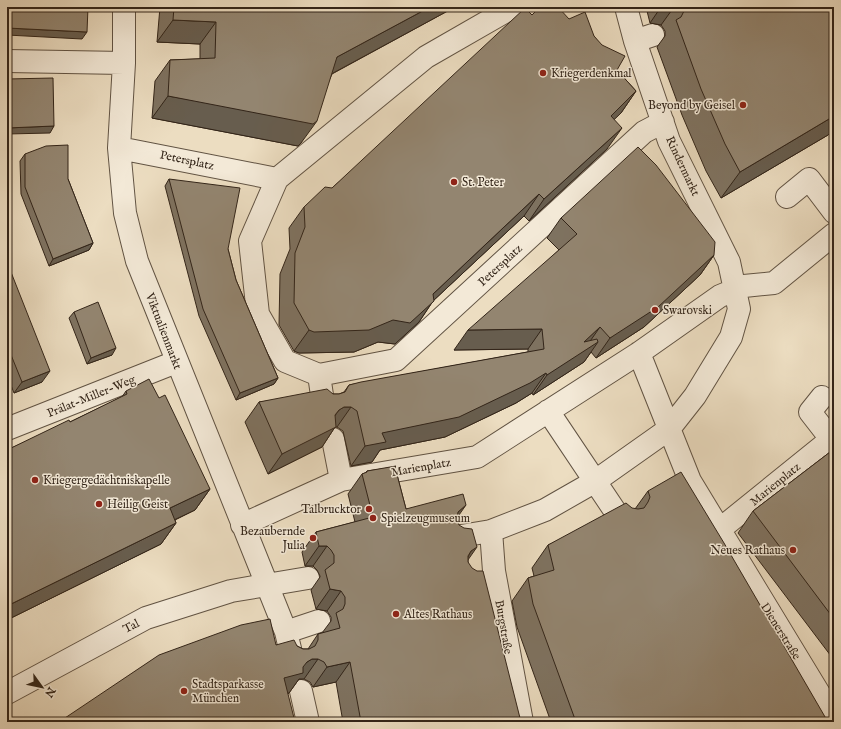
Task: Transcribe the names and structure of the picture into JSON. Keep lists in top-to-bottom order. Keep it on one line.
{"streets":{"street":["Petersplatz","Rindermarkt","Viktualienmarkt","Prälat-Miller-Weg","Marienplatz","Tal","Burgstraße","Dienerstraße"]},"crossings":[["Petersplatz","Rindermarkt"],["Petersplatz","Viktualienmarkt"],["Rindermarkt","Marienplatz"],["Viktualienmarkt","Prälat-Miller-Weg"],["Viktualienmarkt","Marienplatz"],["Viktualienmarkt","Tal"],["Marienplatz","Dienerstraße"]],"places":["Kriegerdenkmal","Beyond by Geisel","St. Peter","Swarovski","Kriegergedächtniskapelle","Heilig Geist","Talbrucktor","Spielzeugmuseum","Bezaubernde Julia","Neues Rathaus","Altes Rathaus","Stadtsparkasse München"],"north":"bottom right"}
